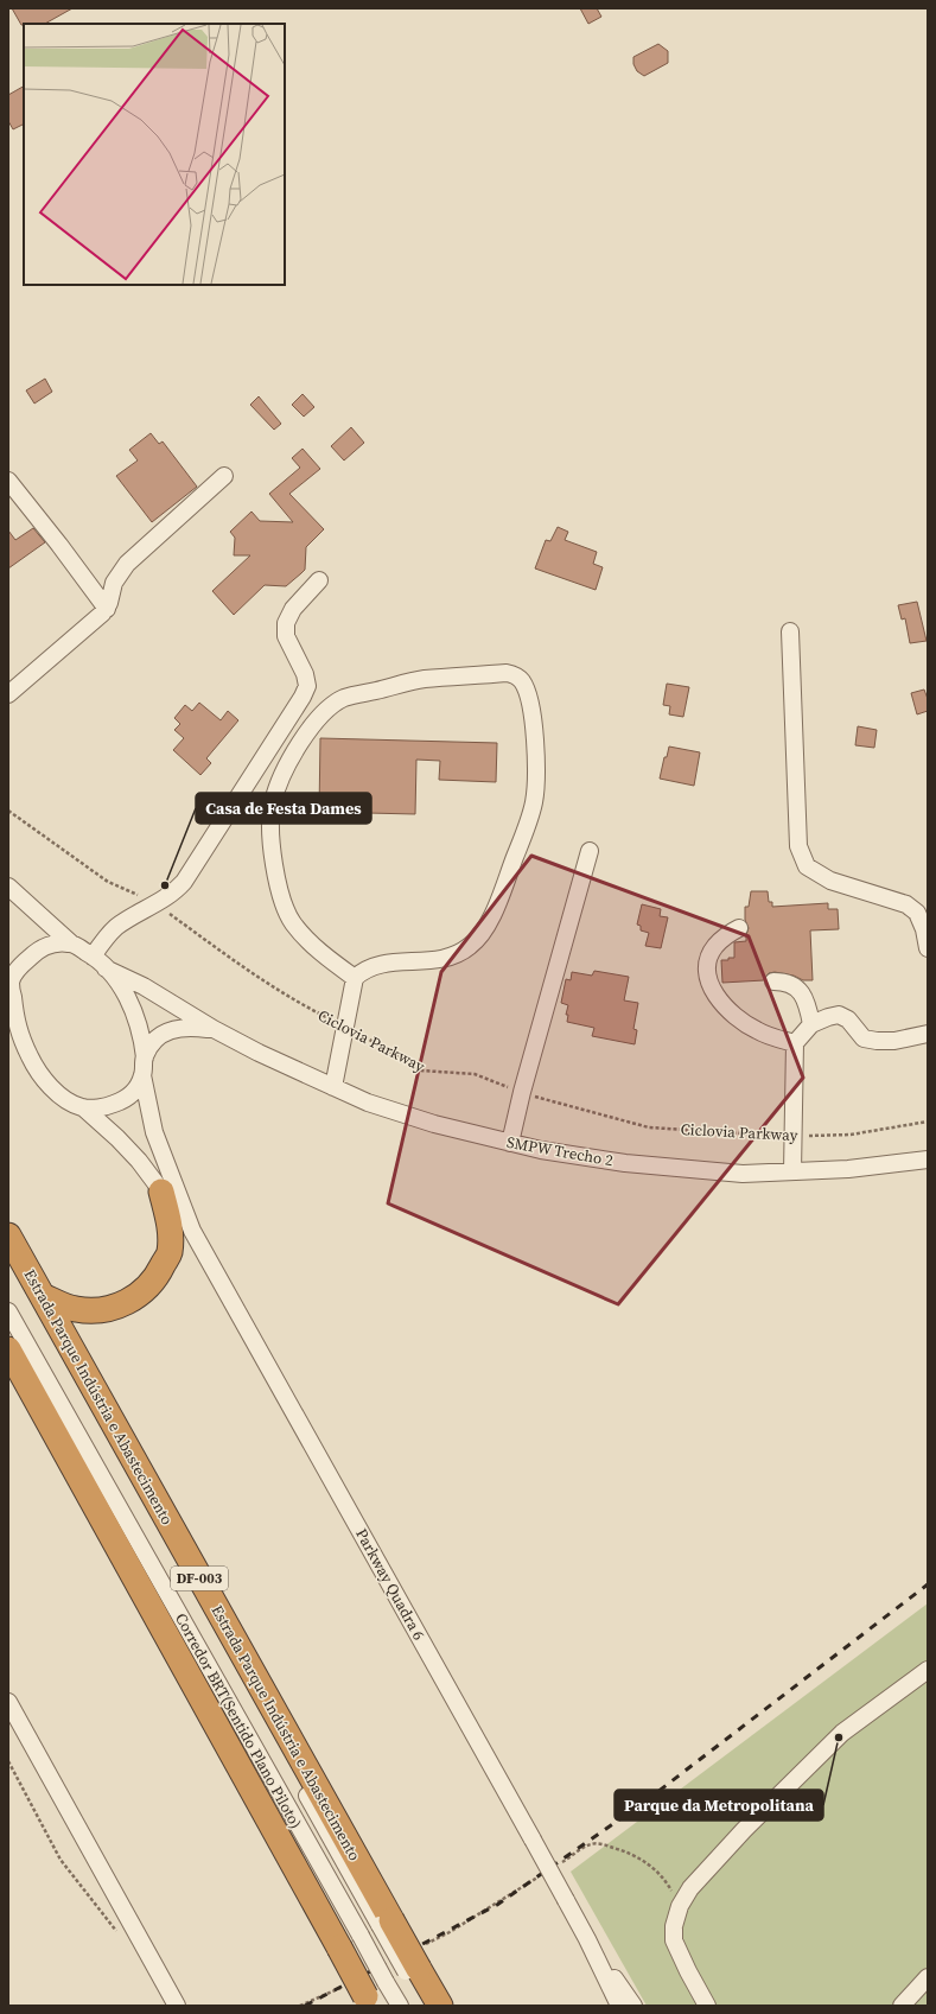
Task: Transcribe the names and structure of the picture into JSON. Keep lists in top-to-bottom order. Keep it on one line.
{"streets":{"highway":["Estrada Parque Indústria e Abastecimento","DF-003"],"street":["SMPW Trecho 2","Parkway Quadra 6","Corredor BRT(Sentido Plano Piloto)"],"path":["Ciclovia Parkway"]},"places":["Casa de Festa Dames","Parque da Metropolitana"]}
